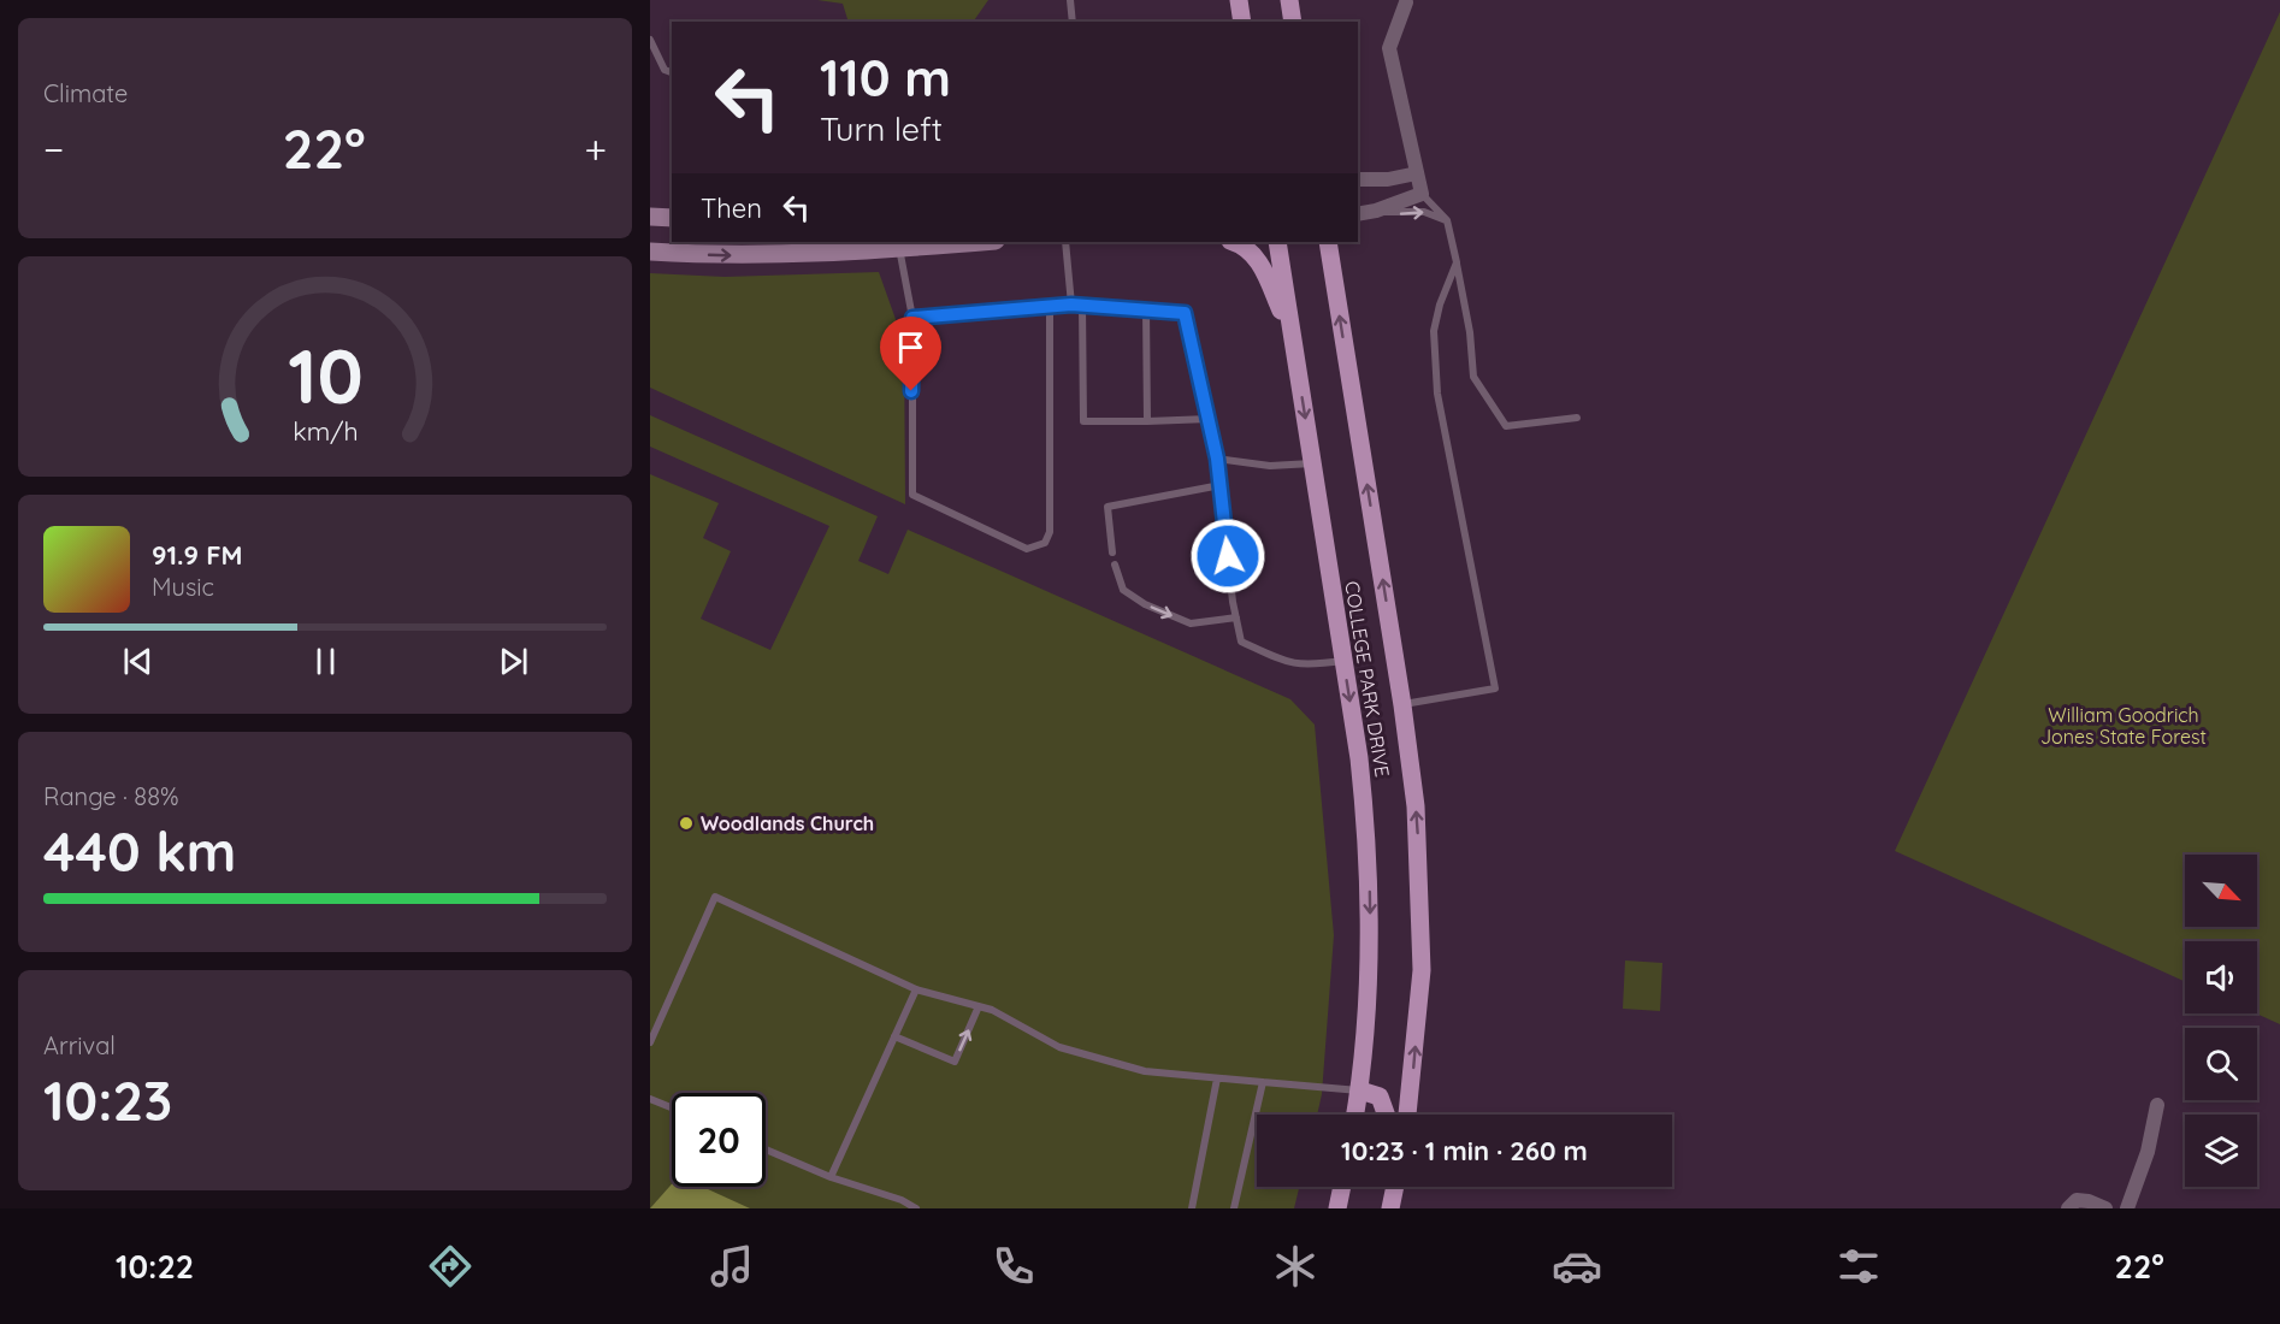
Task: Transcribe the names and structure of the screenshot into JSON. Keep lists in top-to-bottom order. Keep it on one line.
{"streets":{"main road":["COLLEGE PARK DRIVE"]},"parks":["William Goodrich Jones State Forest"],"places":["Woodlands Church"],"north":"bottom right","page":{"tile":["Climate",["Range · 88%","440 km"],["Arrival","10:23"]],"turn":["110 m","Turn left"],"heat":["−","22°","+"],"then":"Then","song":["91.9 FM","Music"],"limit":"20","trip":"10:23 · 1 min · 260 m","tabs":["10:22","22°"],"gauge":["10","km/h"]}}
